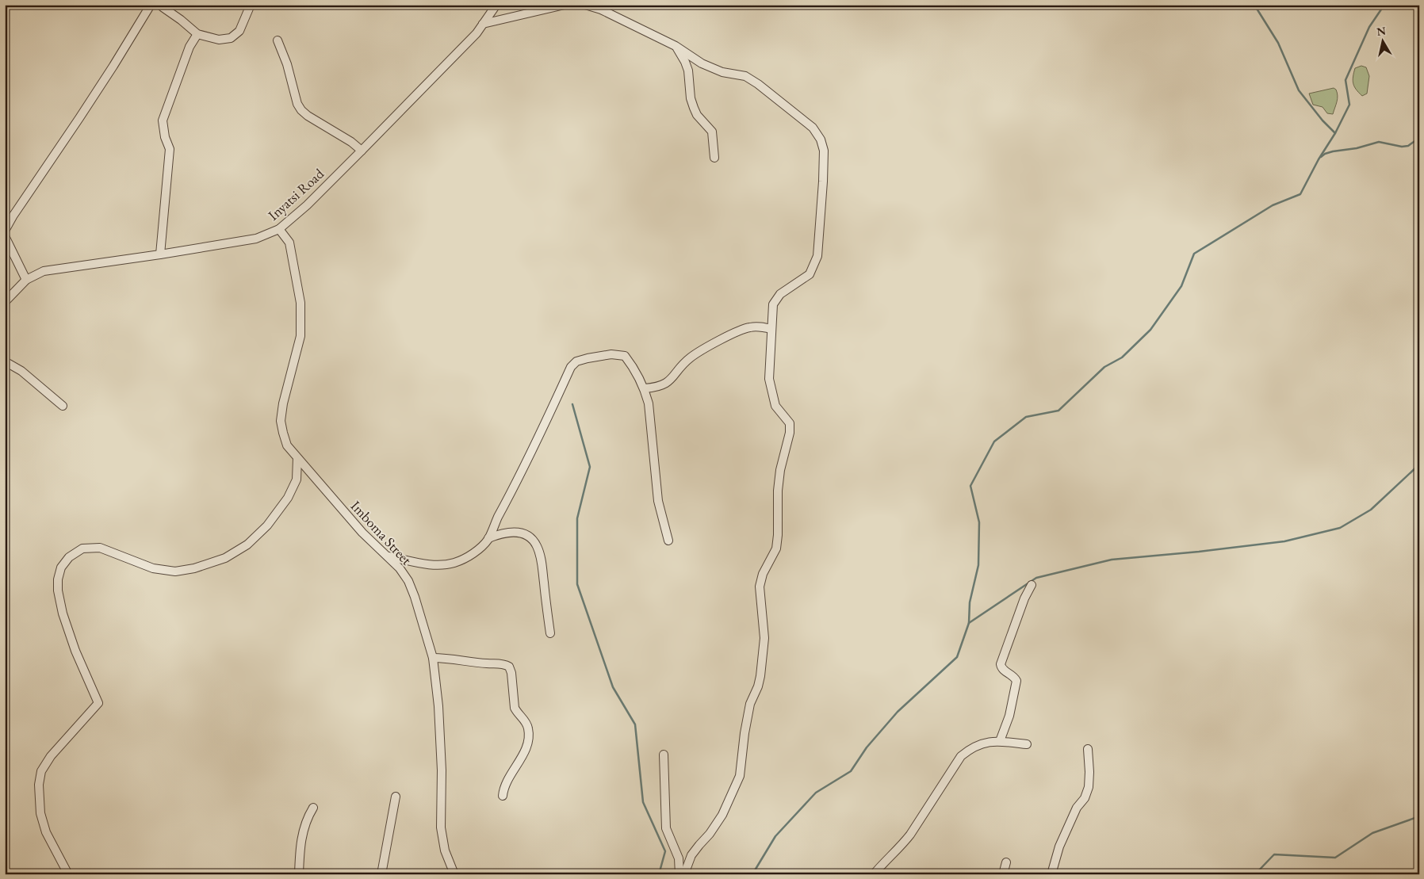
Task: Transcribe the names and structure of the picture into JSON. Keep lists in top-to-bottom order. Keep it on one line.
{"streets":{"street":["Inyatsi Road","Imboma Street"]},"crossings":[["Inyatsi Road","Imboma Street"]],"north":"top"}
